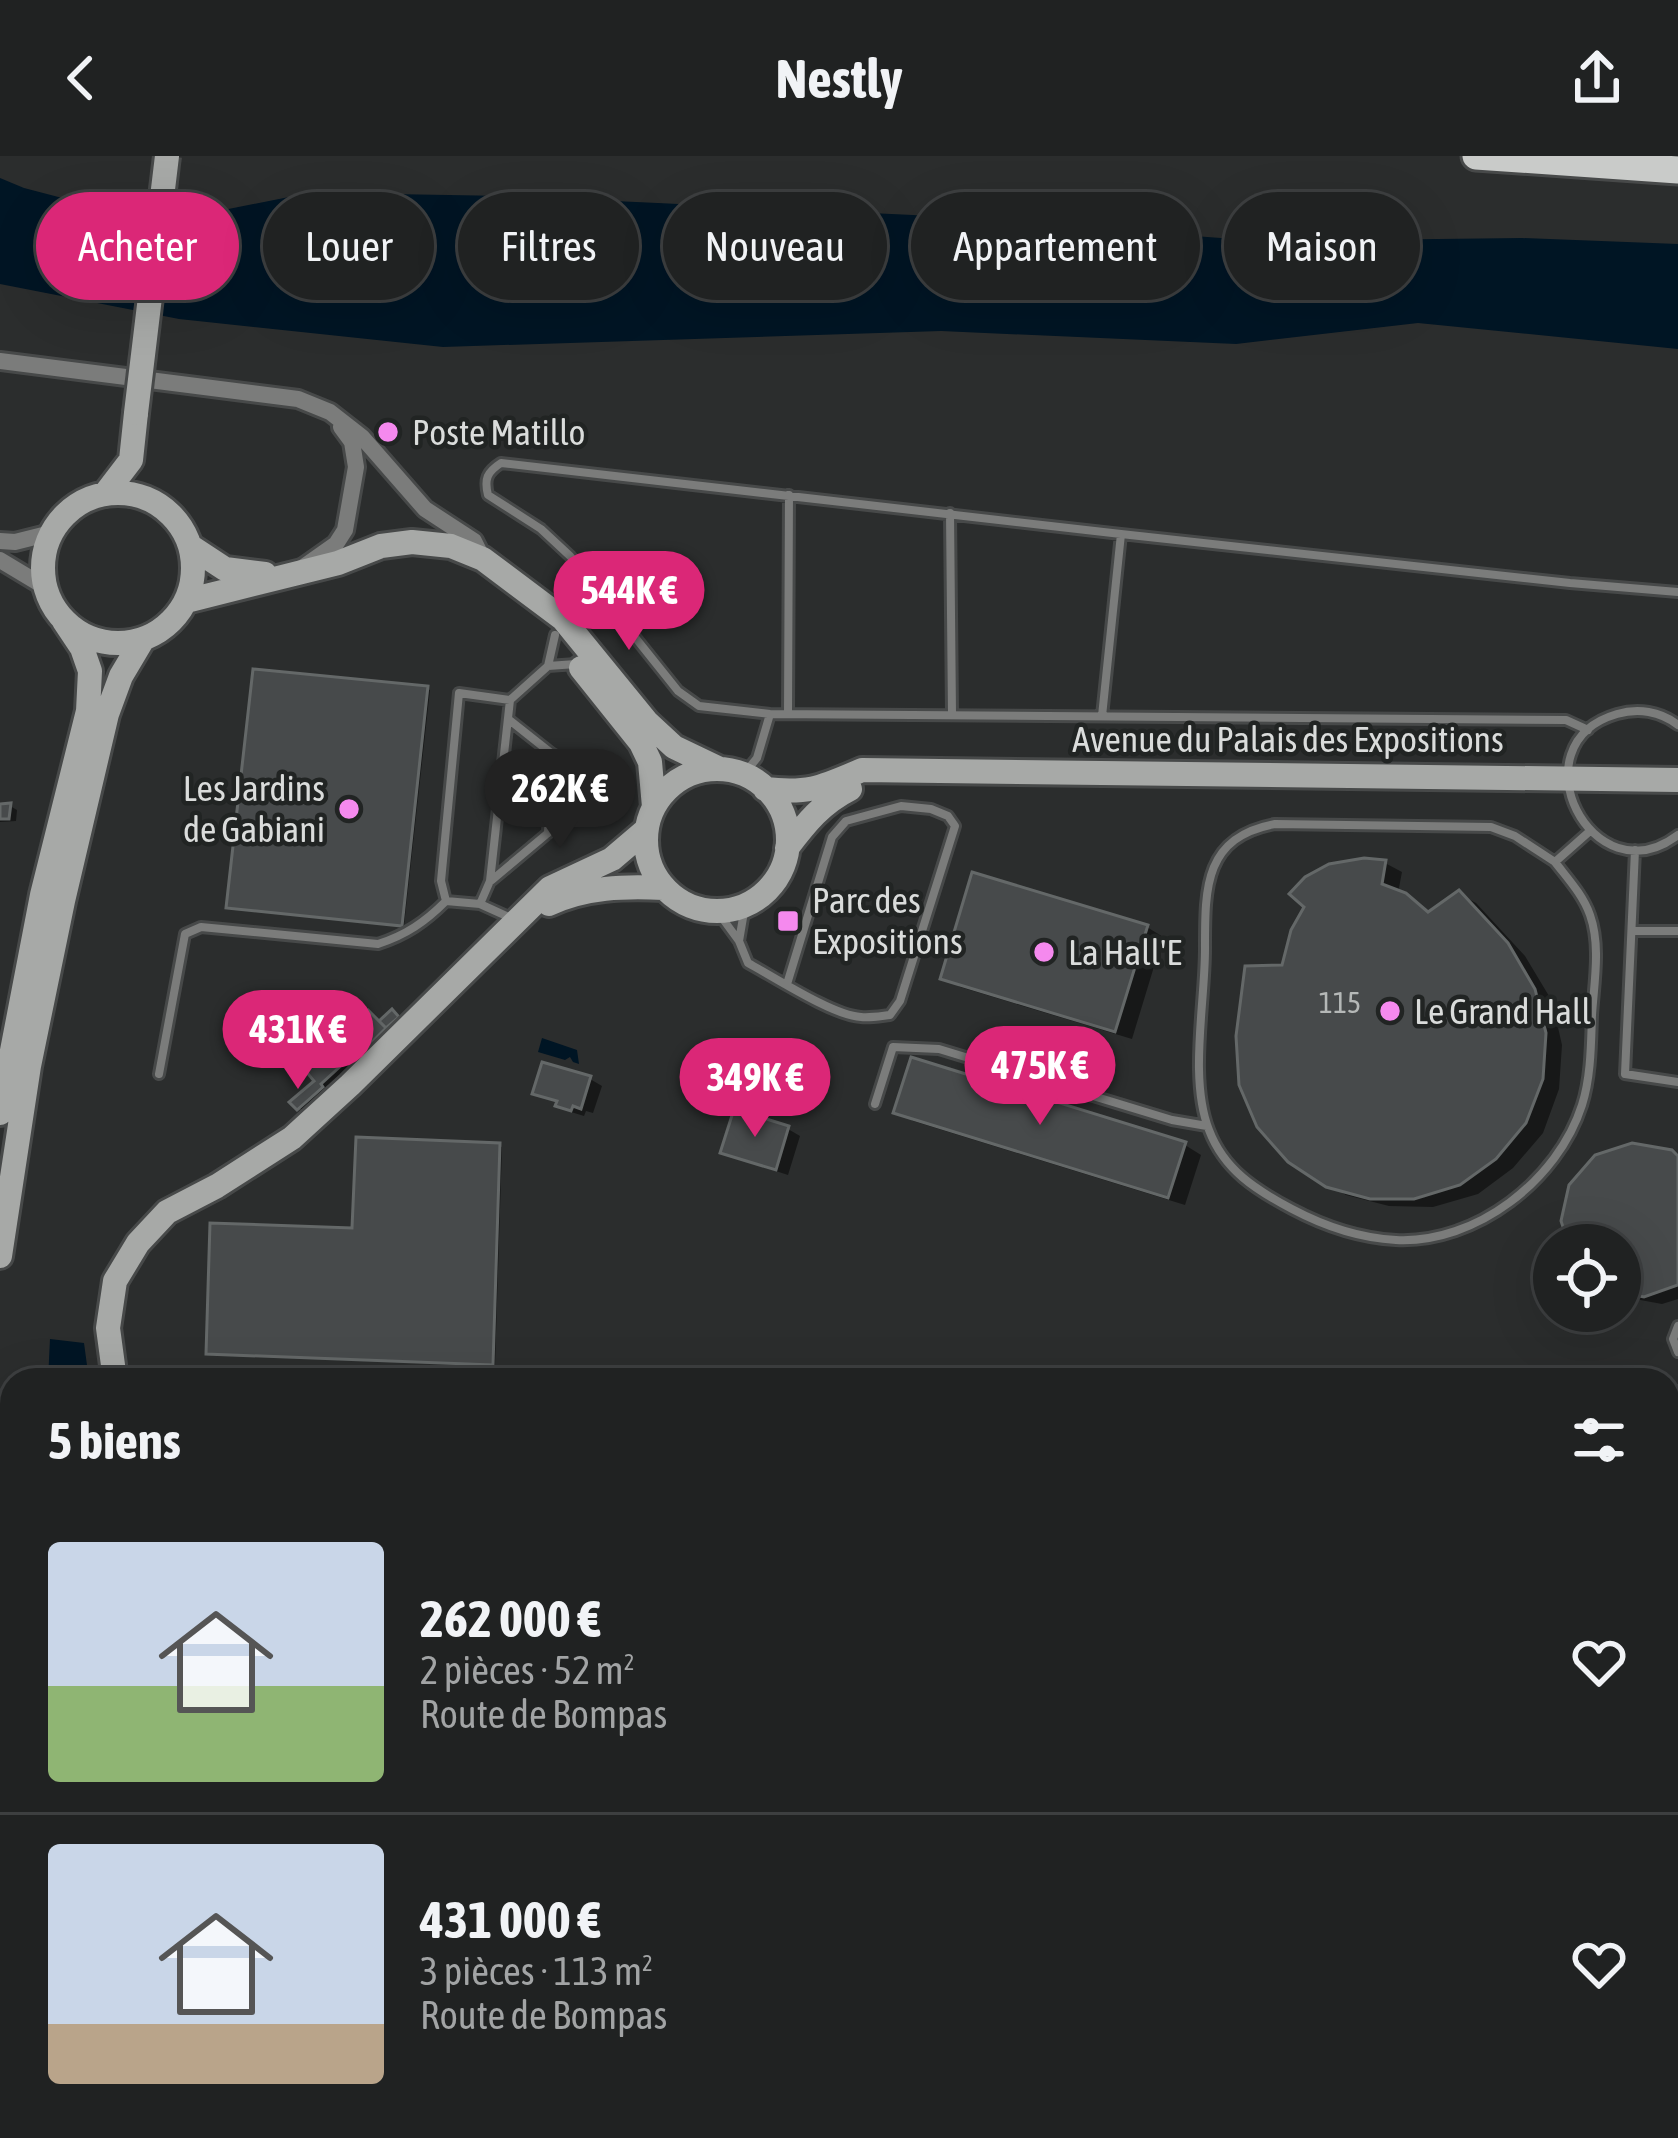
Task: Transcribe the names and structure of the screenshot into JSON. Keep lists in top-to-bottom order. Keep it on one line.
{"streets":{"main road":["Avenue du Palais des Expositions"]},"places":{"other":["Poste Matillo","Les Jardins de Gabiani","La Hall'E","Le Grand Hall"],"transit":["Parc des Expositions"]},"house_numbers":["115"],"page":{"header":"Nestly","chip":["Acheter","Louer","Filtres","Nouveau","Appartement","Maison"],"price":["544K €","262K €","431K €","475K €","349K €"],"heading":"5 biens","list":[{"name":"262 000 €","note":"2 pièces · 52 m² · Route de Bompas"},{"name":"431 000 €","note":"3 pièces · 113 m² · Route de Bompas"}]}}
